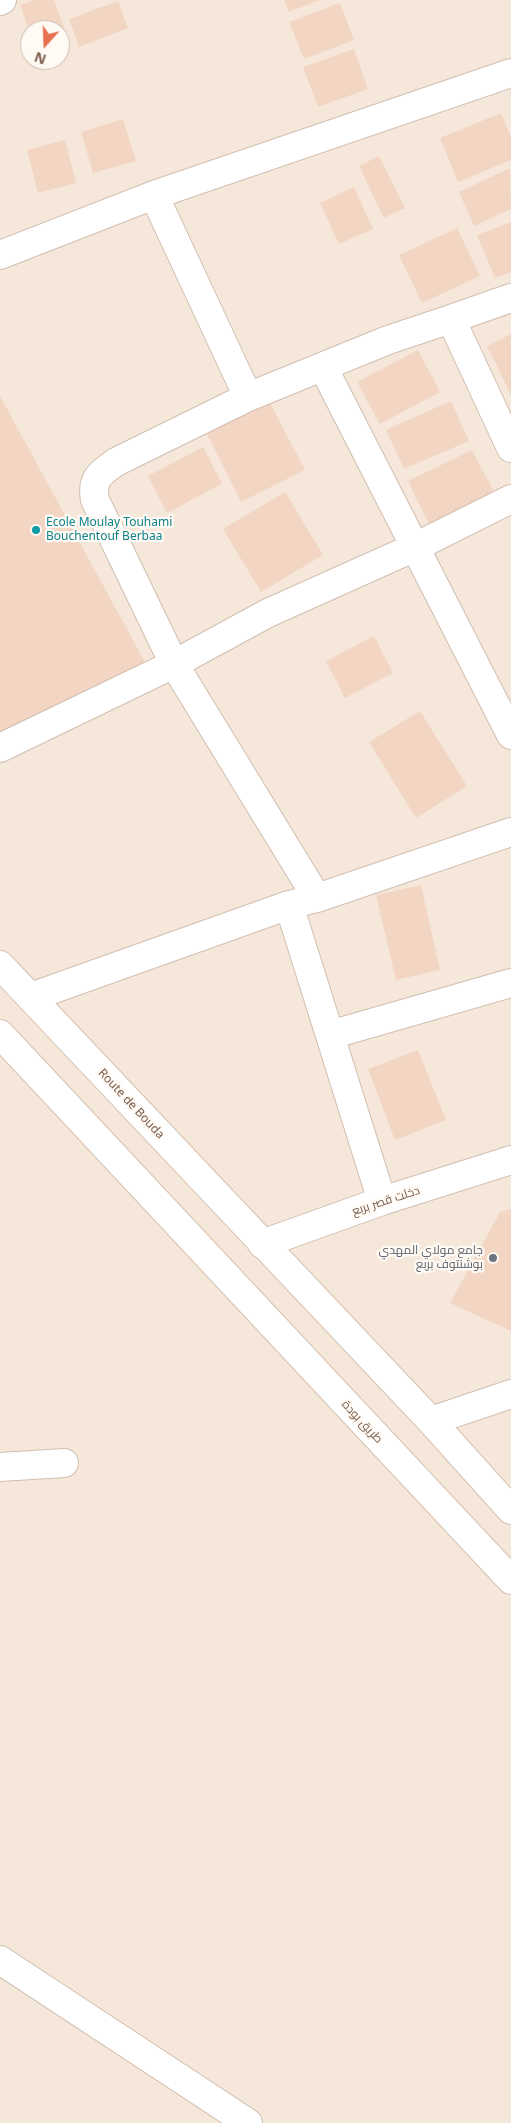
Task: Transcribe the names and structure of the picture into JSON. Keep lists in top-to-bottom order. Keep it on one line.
{"streets":{"street":["Route de Bouda","دخلت قصر بربع","طريق بودة"]},"crossings":[["Route de Bouda","دخلت قصر بربع"]],"places":["Ecole Moulay Touhami Bouchentouf Berbaa","جامع مولاي المهدي بوشنتوف بربع"],"north":"bottom"}
